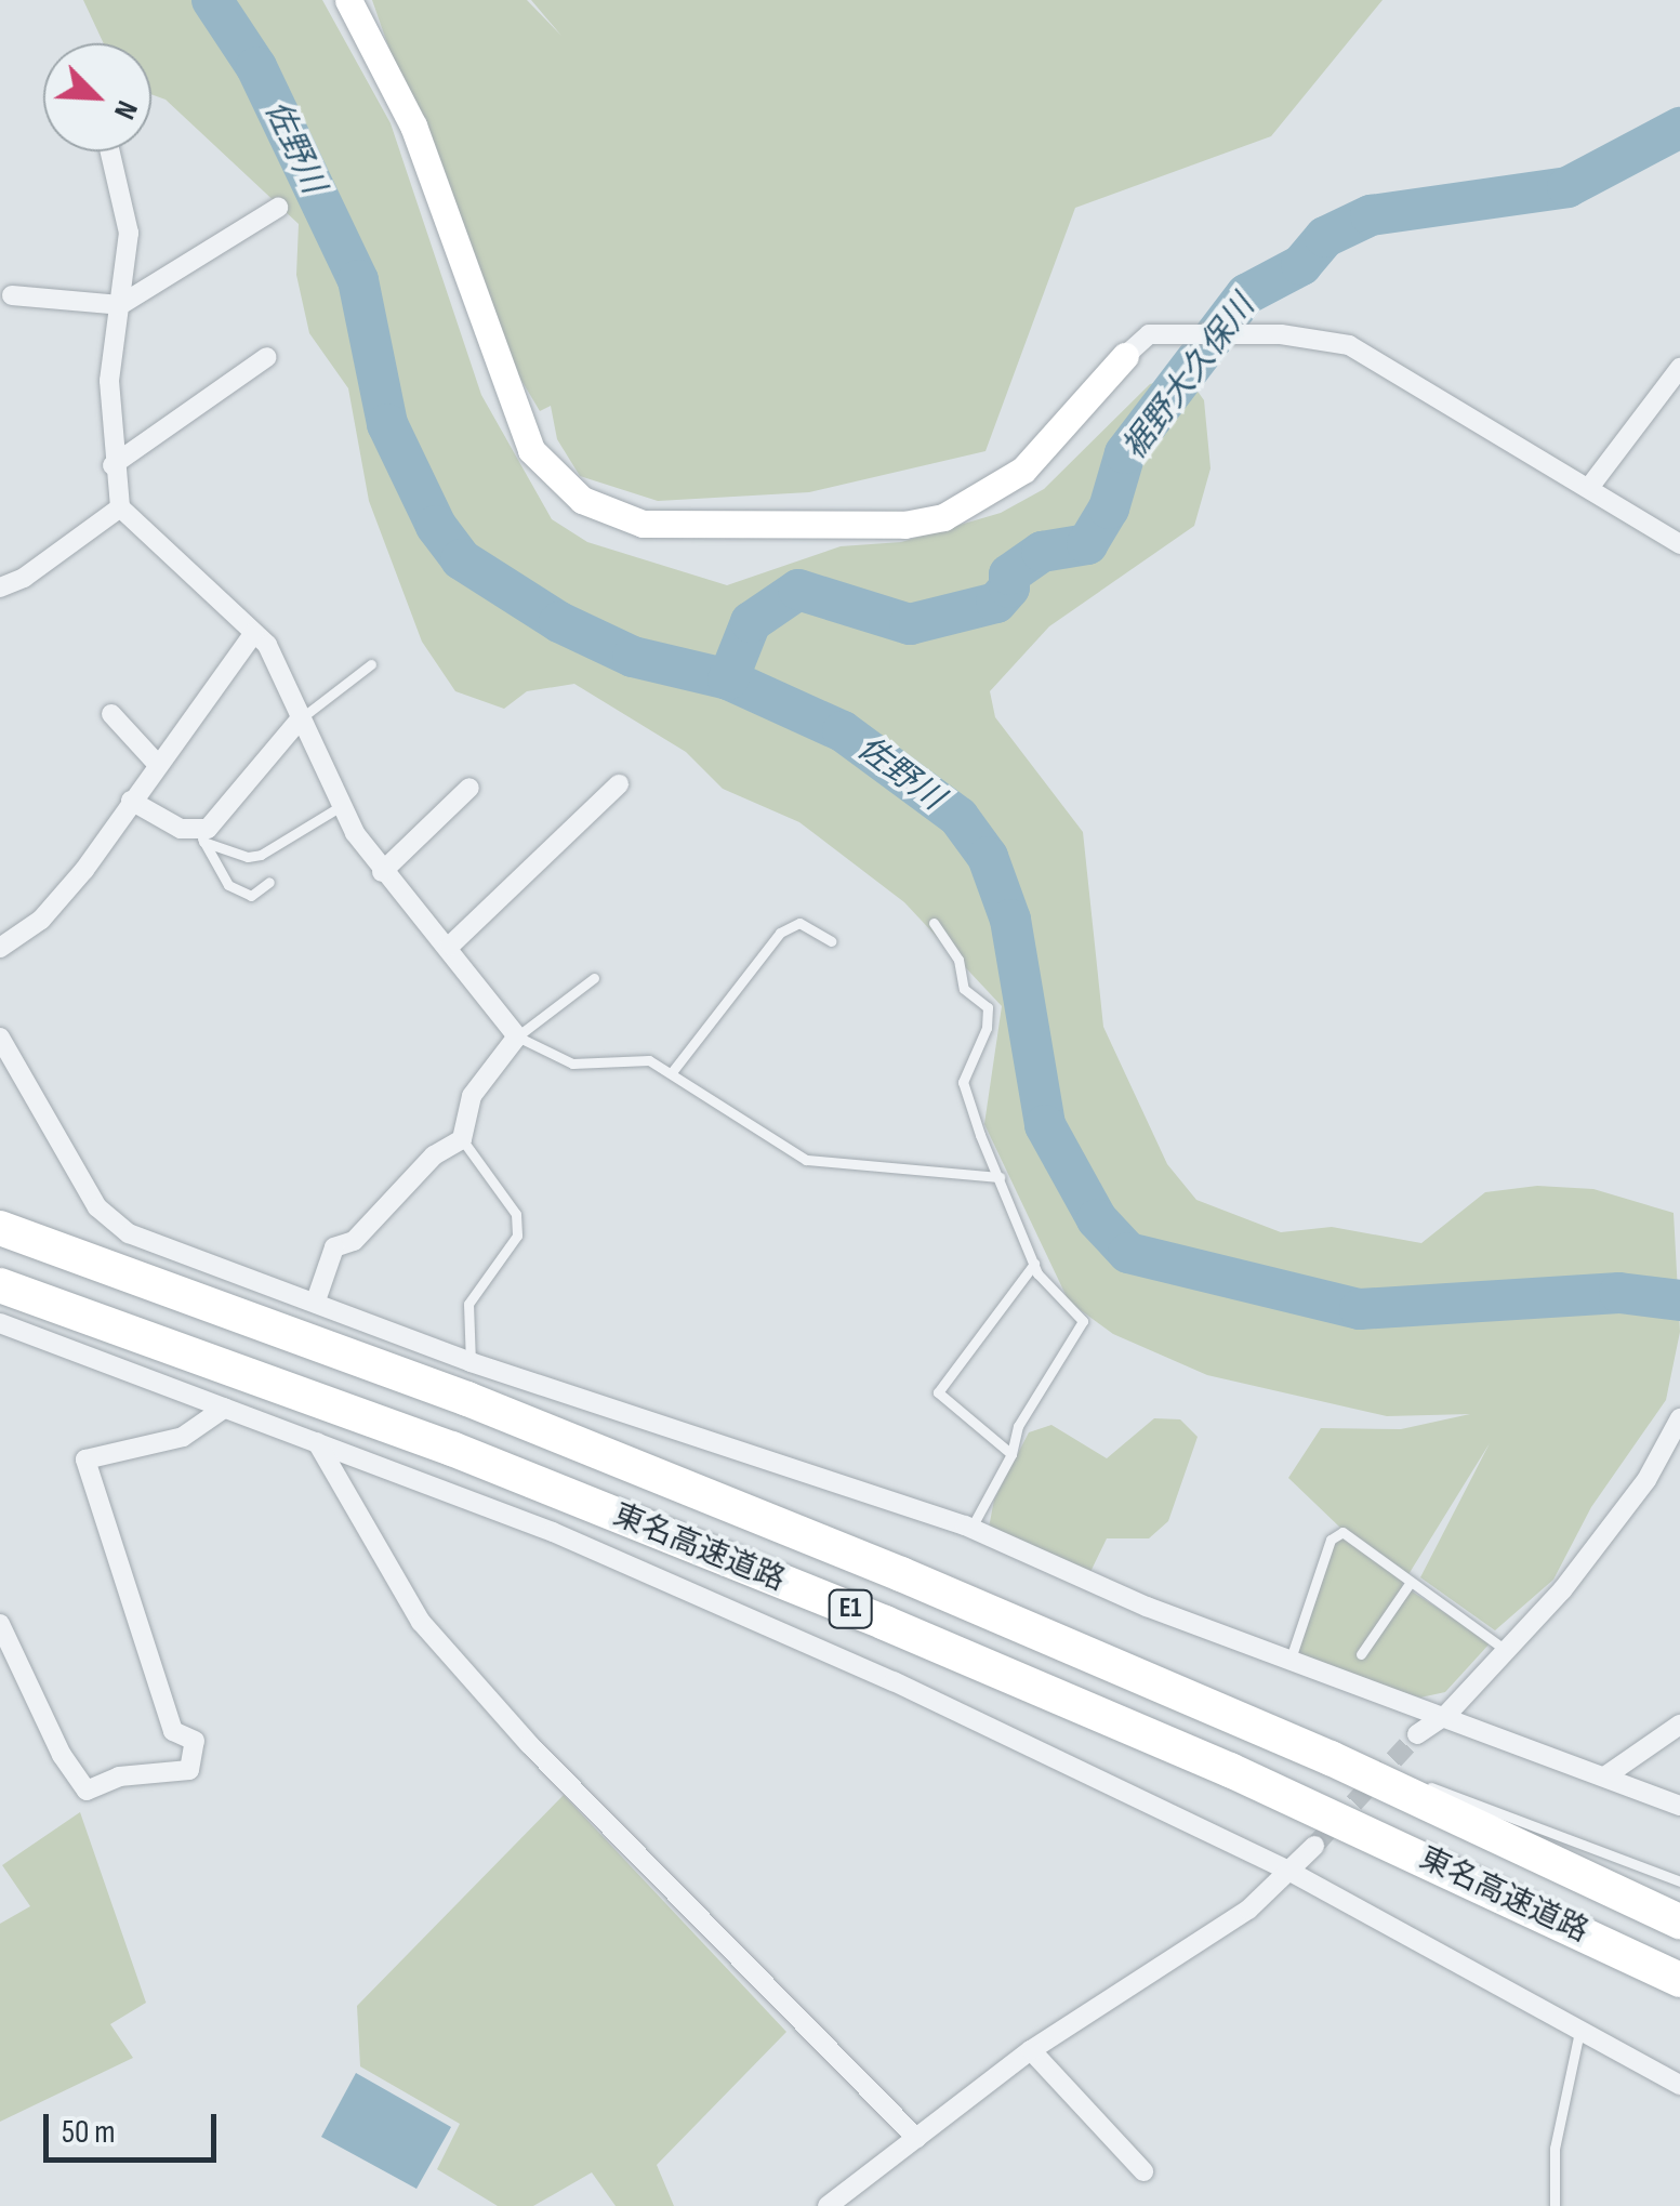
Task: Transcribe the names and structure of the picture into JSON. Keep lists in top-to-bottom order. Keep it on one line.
{"streets":{"highway":["東名高速道路","E1"]},"water":["佐野川","裾野大久保川"],"scale_bar":"50 m","north":"bottom right"}
